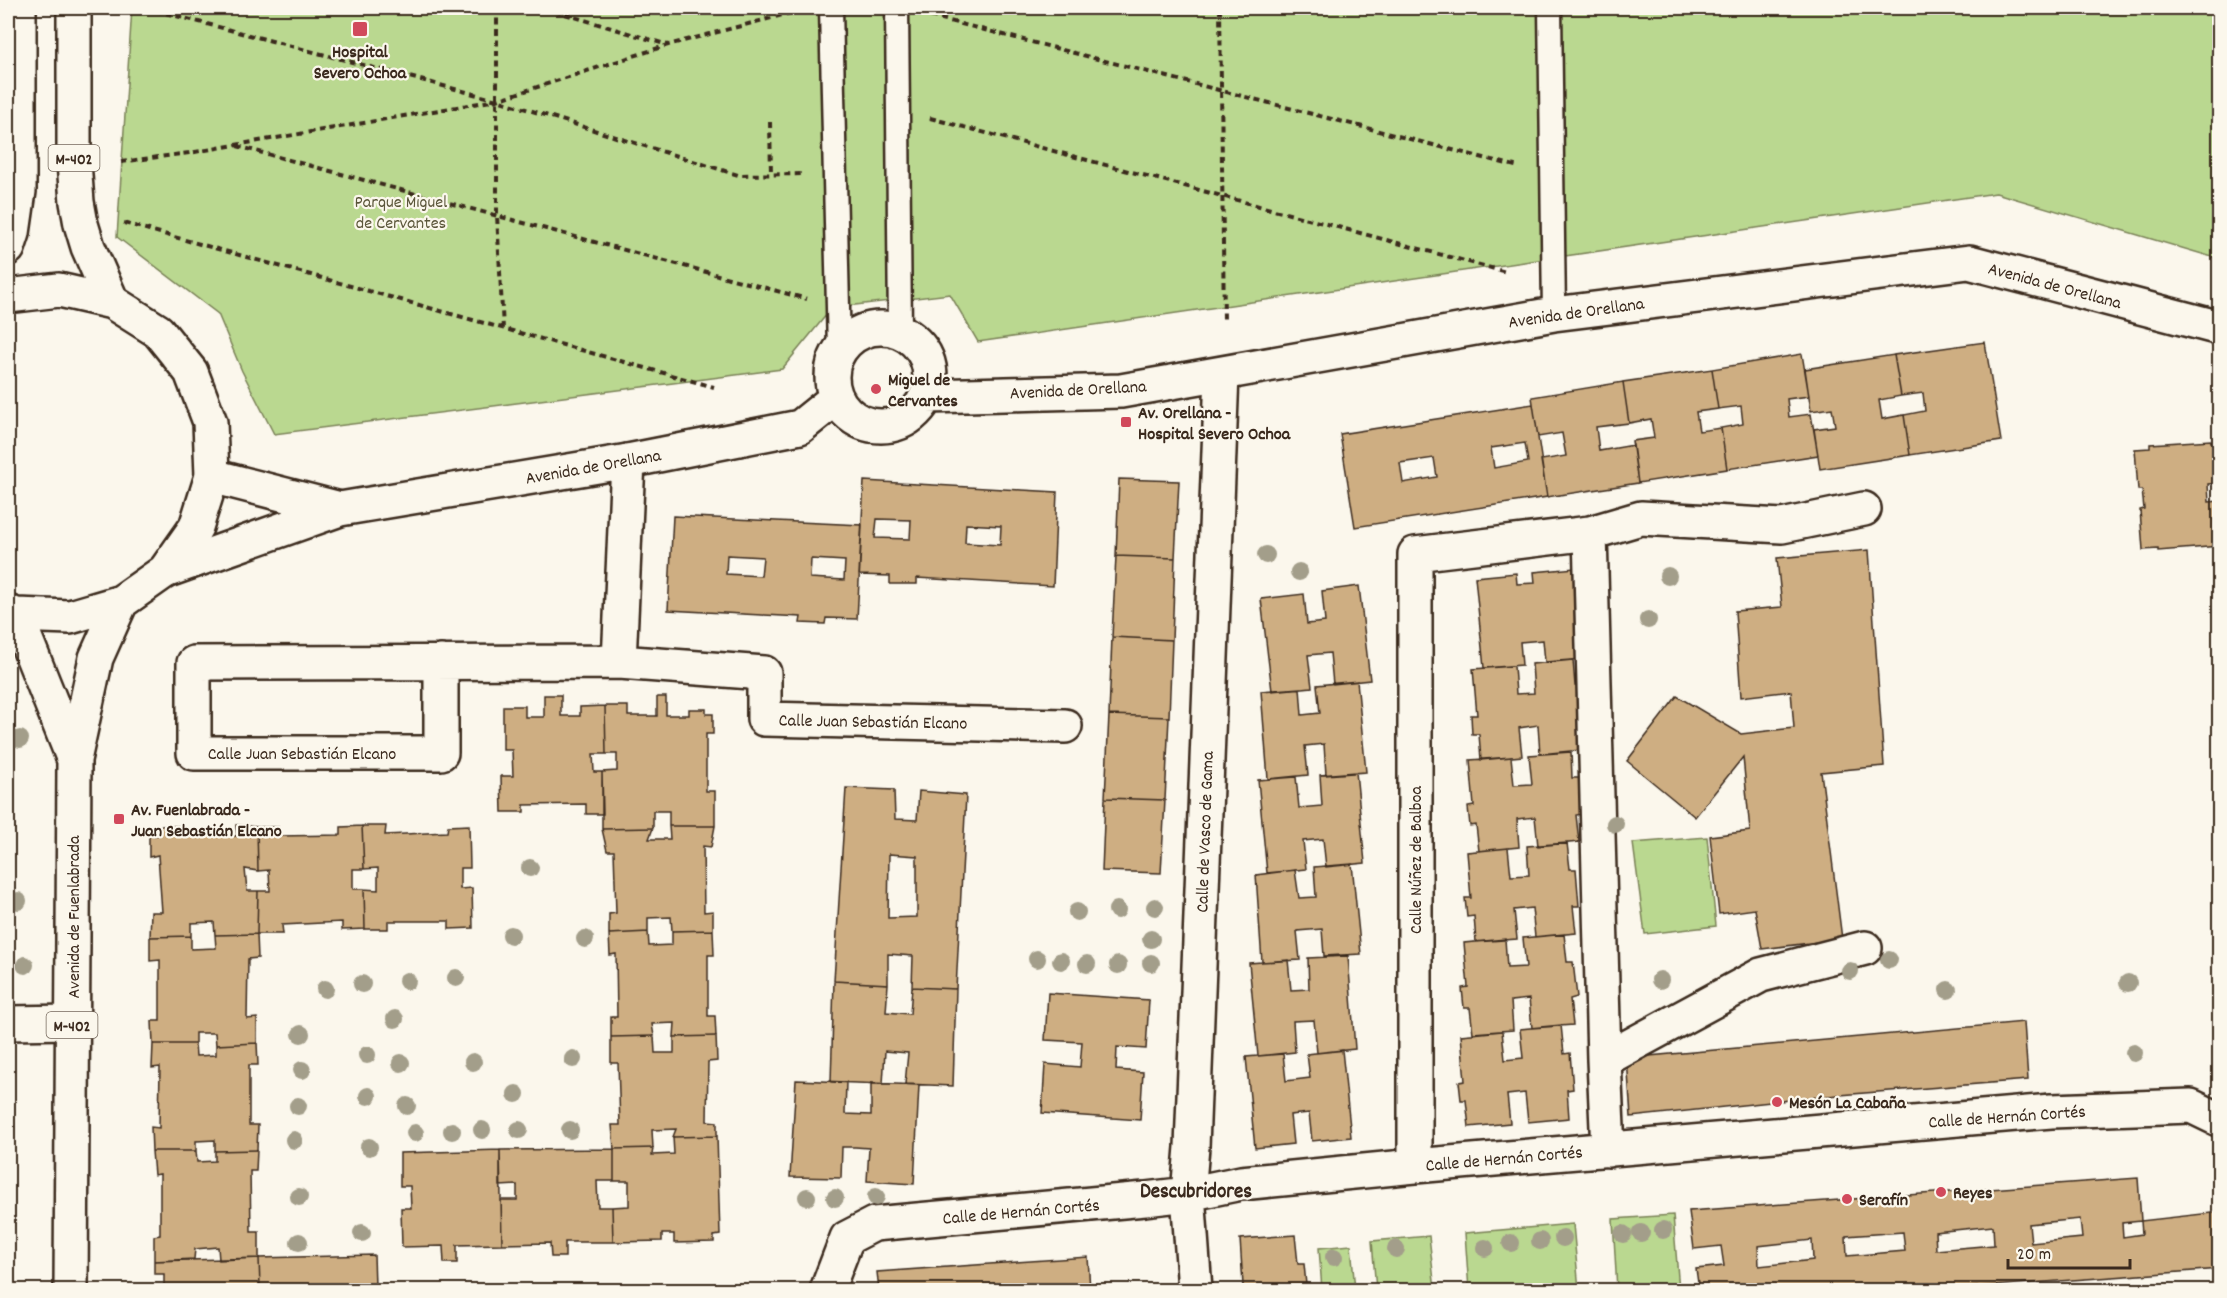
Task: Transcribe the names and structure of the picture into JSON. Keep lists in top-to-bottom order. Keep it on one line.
{"streets":{"main road":["M-402","Avenida de Orellana","Calle Juan Sebastián Elcano","Calle de Vasco de Gama","Calle Núñez de Balboa","Avenida de Fuenlabrada","Calle de Hernán Cortés"]},"crossings":[["Avenida de Orellana","Calle de Vasco de Gama"],["Calle de Vasco de Gama","Calle de Hernán Cortés"],["Calle Núñez de Balboa","Calle de Hernán Cortés"]],"districts":["Descubridores"],"parks":["Parque Miguel de Cervantes"],"places":{"transit":["Hospital Severo Ochoa","Av. Orellana - Hospital Severo Ochoa","Av. Fuenlabrada - Juan Sebastián Elcano"],"other":["Miguel de Cervantes","Mesón La Cabaña","Reyes","Serafín"]},"scale_bar":"20 m"}
